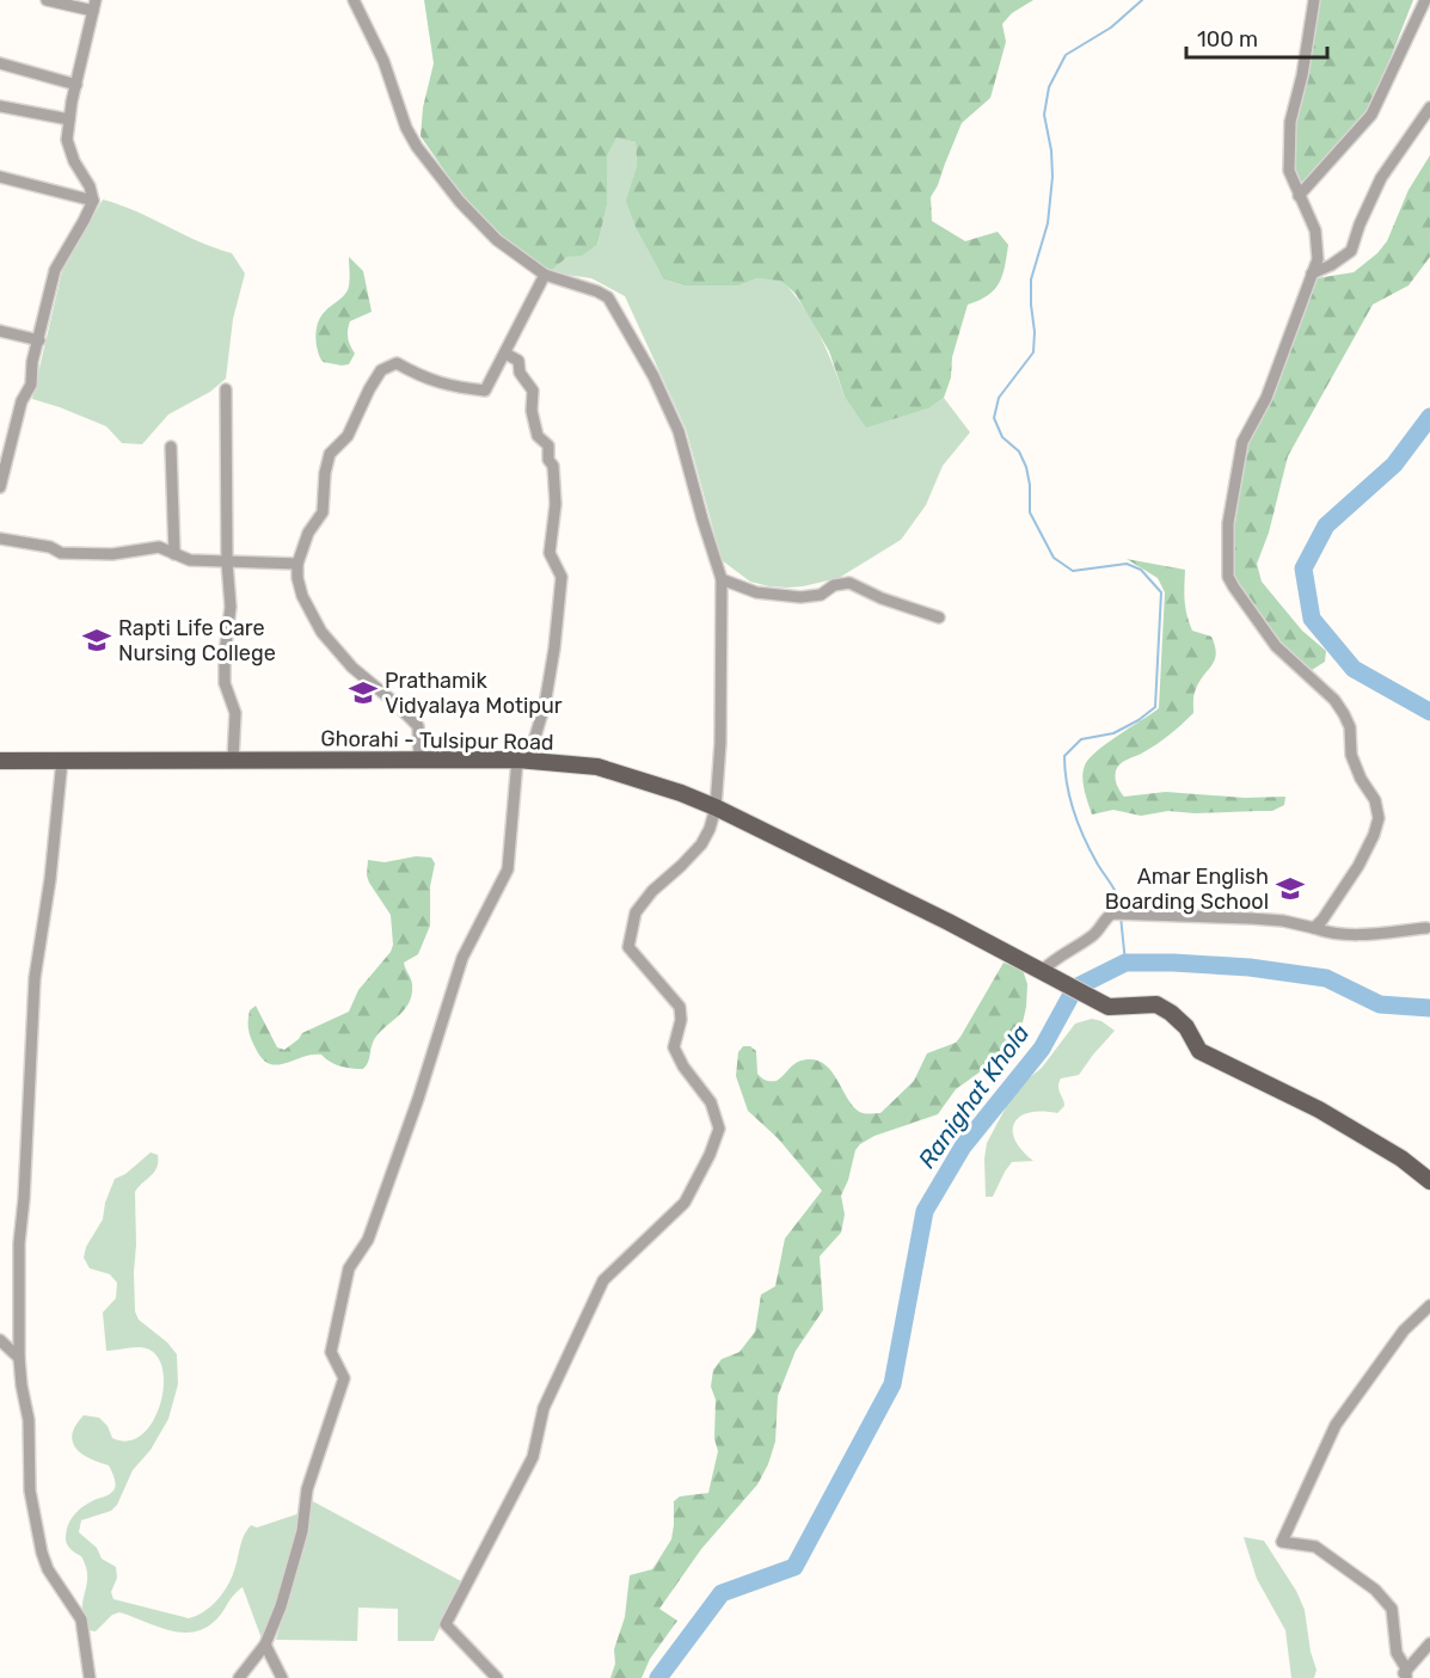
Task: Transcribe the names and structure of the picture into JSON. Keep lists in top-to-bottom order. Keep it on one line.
{"streets":{"main road":["Ghorahi - Tulsipur Road"]},"water":["Ranighat Khola"],"places":{"school or university":["Rapti Life Care Nursing College","Prathamik Vidyalaya Motipur","Amar English Boarding School"]},"scale_bar":"100 m"}
